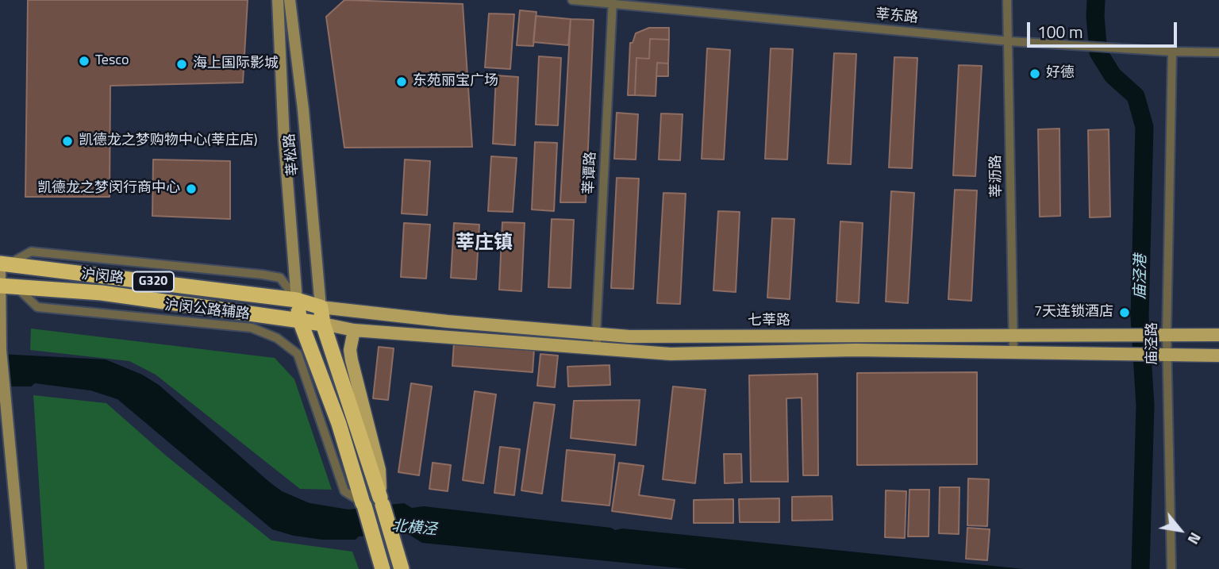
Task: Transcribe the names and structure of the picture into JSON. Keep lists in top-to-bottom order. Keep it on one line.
{"streets":{"highway":["沪闵路","G320"],"main road":["莘松路","七莘路"],"street":["莘东路","莘谭路","莘沥路","沪闵公路辅路","庙泾路"]},"crossings":[["莘东路","莘谭路"],["莘东路","莘沥路"],["莘东路","庙泾路"],["莘松路","沪闵路"],["莘松路","七莘路"],["莘谭路","七莘路"],["莘沥路","七莘路"],["沪闵路","沪闵公路辅路"],["沪闵路","七莘路"],["七莘路","庙泾路"]],"districts":["莘庄镇"],"water":["庙泾港","北横泾"],"places":["Tesco","海上国际影城","好德","东苑丽宝广场","凯德龙之梦购物中心(莘庄店)","凯德龙之梦闵行商中心","7天连锁酒店"],"scale_bar":"100 m","north":"bottom right"}
